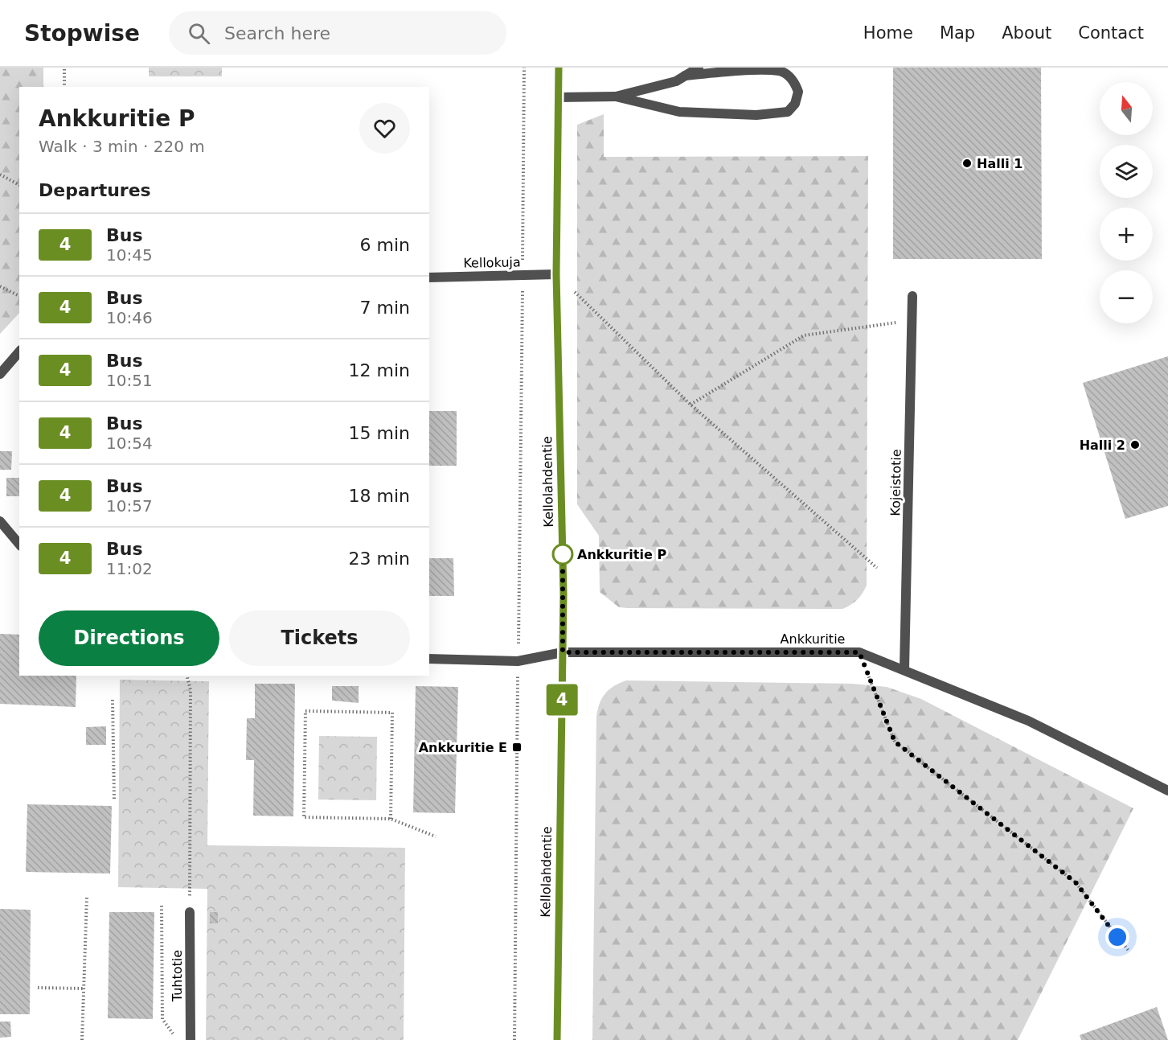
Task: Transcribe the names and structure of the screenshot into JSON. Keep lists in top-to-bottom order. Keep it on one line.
{"streets":{"street":["Kellokuja","Kellolahdentie","Kojeistotie","Ankkuritie","Tuhtotie"]},"crossings":[["Kellokuja","Kellolahdentie"],["Kellolahdentie","Ankkuritie"],["Kojeistotie","Ankkuritie"]],"places":{"other":["Halli 1","Halli 2","Ankkuritie P"],"transit":["Ankkuritie E"]},"lines":["bus line 4"],"north":"top","page":{"header":"Stopwise","search":"Search here","nav":["Home","Map","About","Contact"],"on_map":"4","map_buttons":["+","−"],"heading":[["Ankkuritie P","Walk · 3 min · 220 m"],"Departures"],"list":[{"mark":"4","name":"Bus","note":"10:45","value":"6 min"},{"mark":"4","name":"Bus","note":"10:46","value":"7 min"},{"mark":"4","name":"Bus","note":"10:51","value":"12 min"},{"mark":"4","name":"Bus","note":"10:54","value":"15 min"},{"mark":"4","name":"Bus","note":"10:57","value":"18 min"},{"mark":"4","name":"Bus","note":"11:02","value":"23 min"}],"buttons":["Directions","Tickets"]}}
